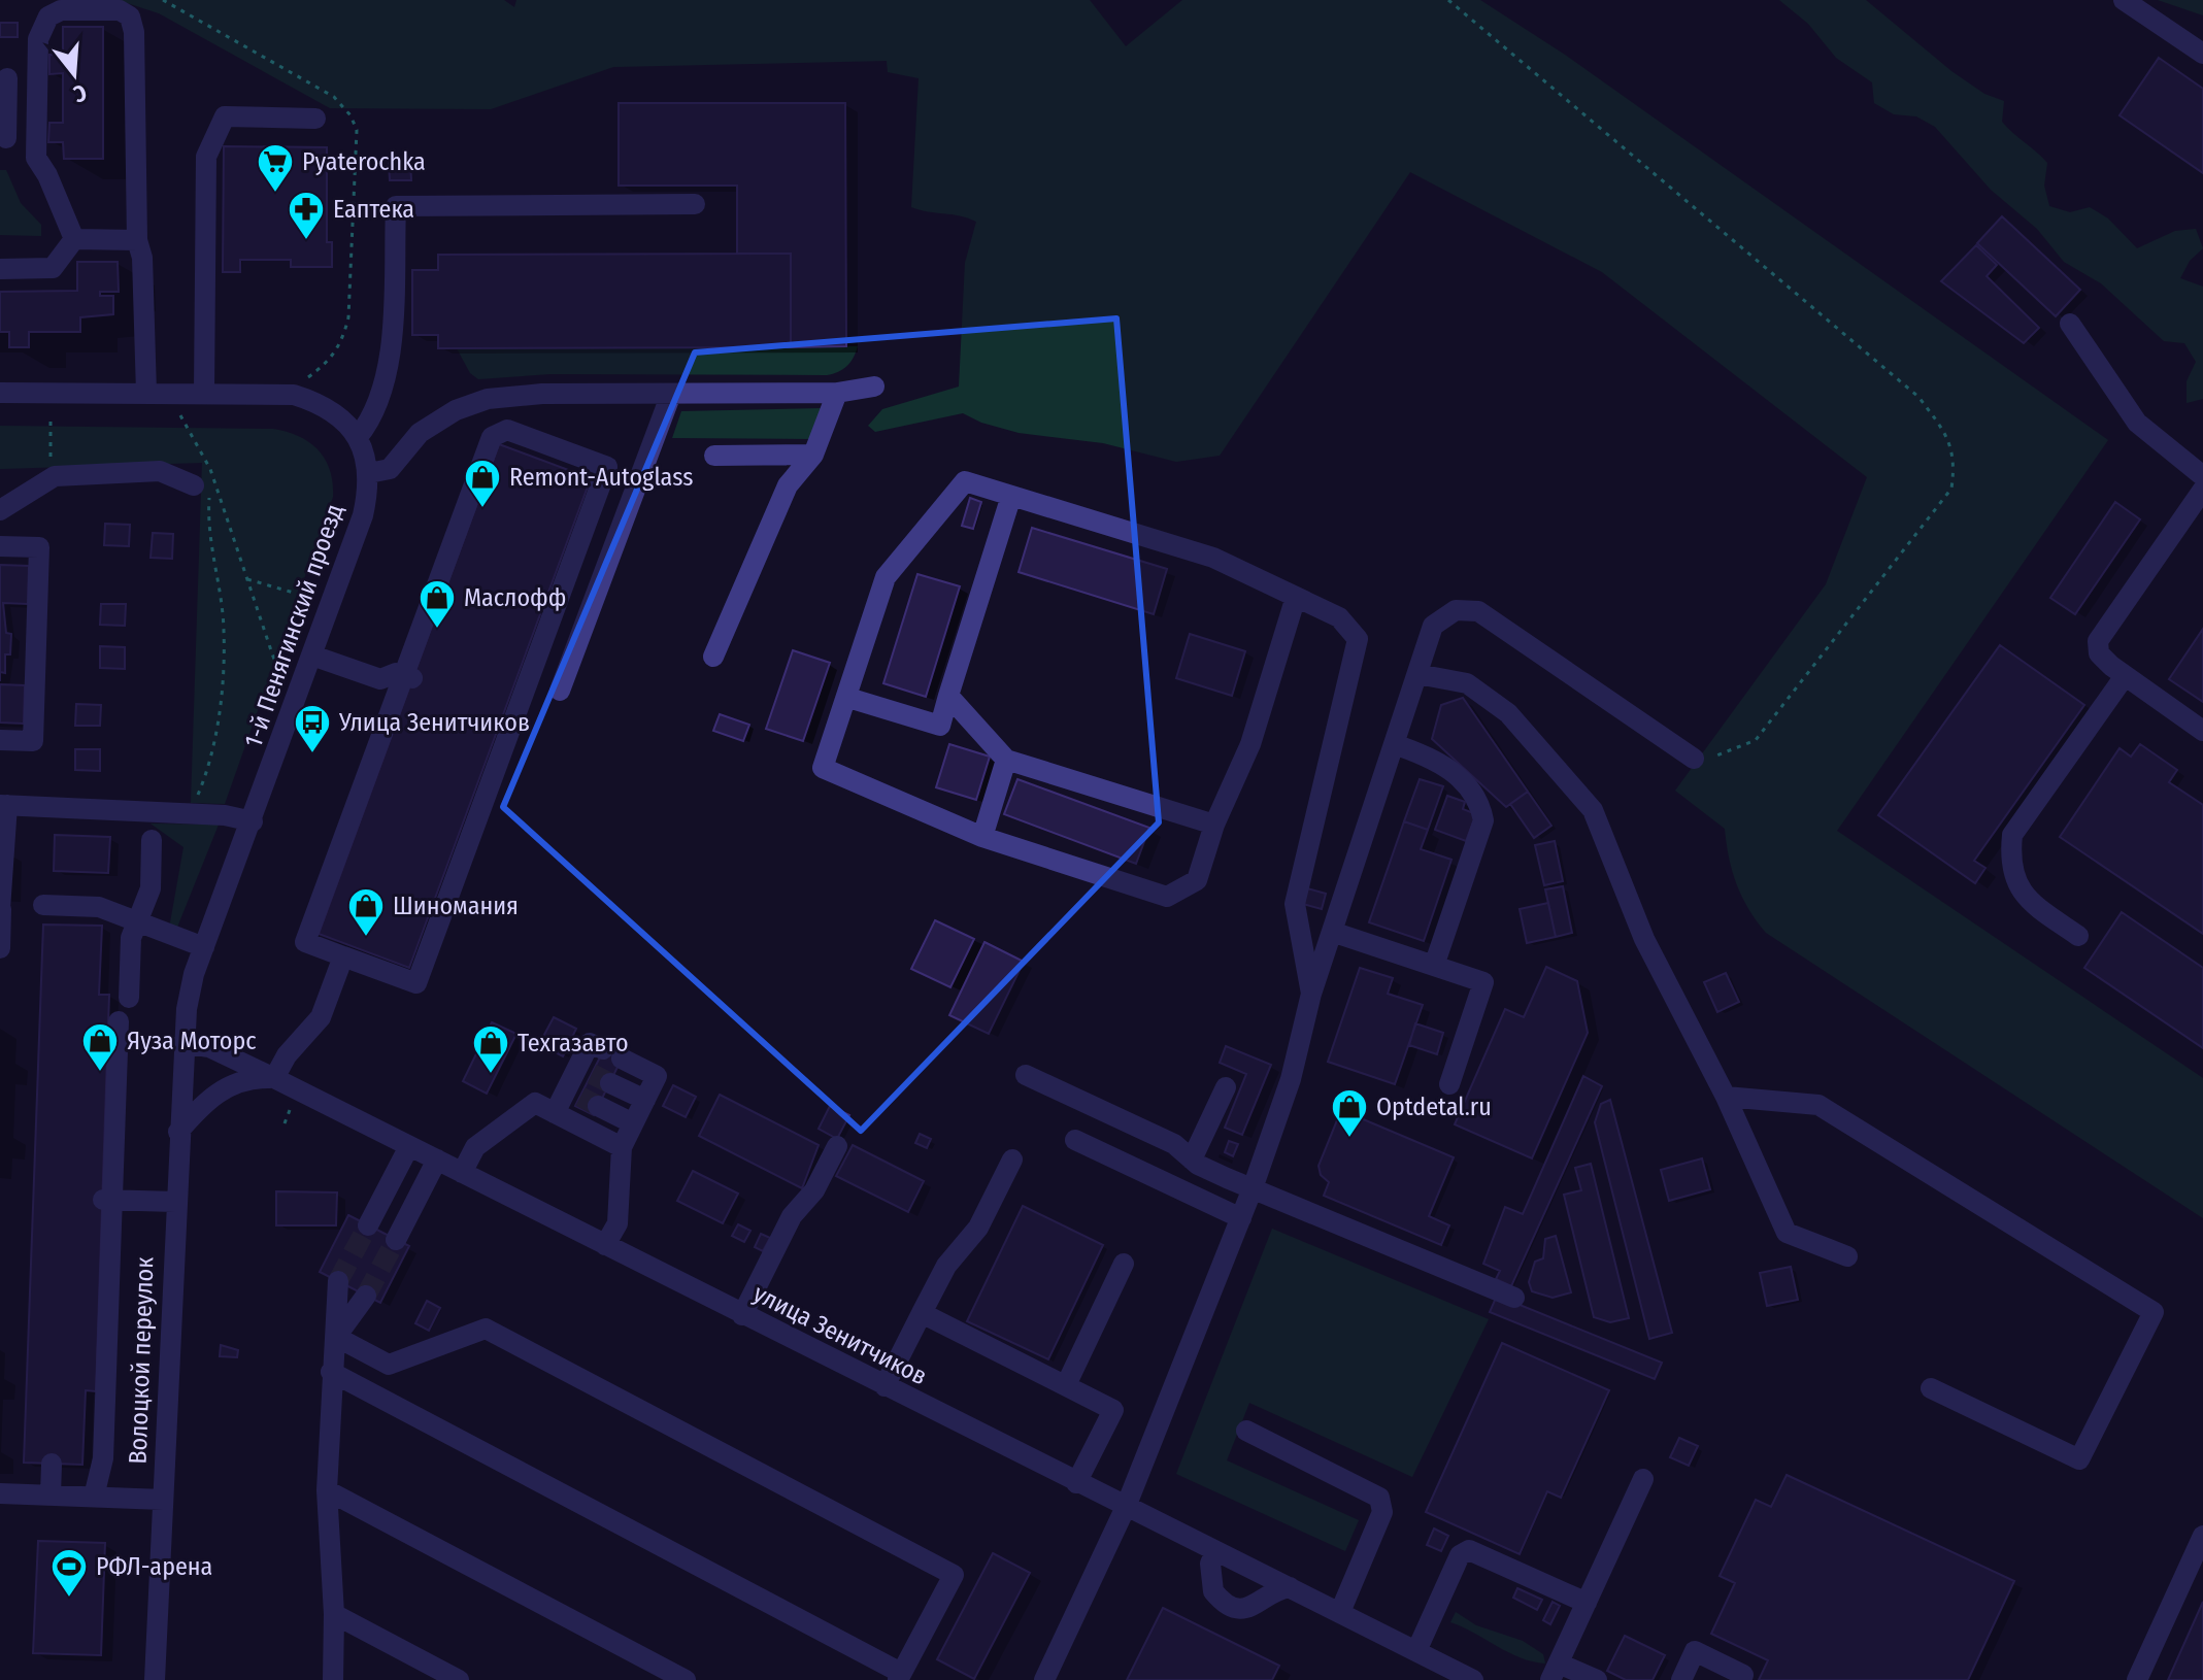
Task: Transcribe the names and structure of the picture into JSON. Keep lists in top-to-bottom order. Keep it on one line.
{"streets":{"street":["1-й Пенягинский проезд","улица Зенитчиков","Волоцкой переулок"]},"crossings":[["1-й Пенягинский проезд","улица Зенитчиков"],["1-й Пенягинский проезд","Волоцкой переулок"],["улица Зенитчиков","Волоцкой переулок"]],"places":{"supermarket":["Pyaterochka"],"pharmacy":["Еаптека"],"shop":["Remont-Autoglass","Маслофф","Шиномания","Яуза Моторс","Техгазавто","Optdetal.ru"],"bus stop":["Улица Зенитчиков"],"sports":["РФЛ-арена"]},"north":"bottom"}
